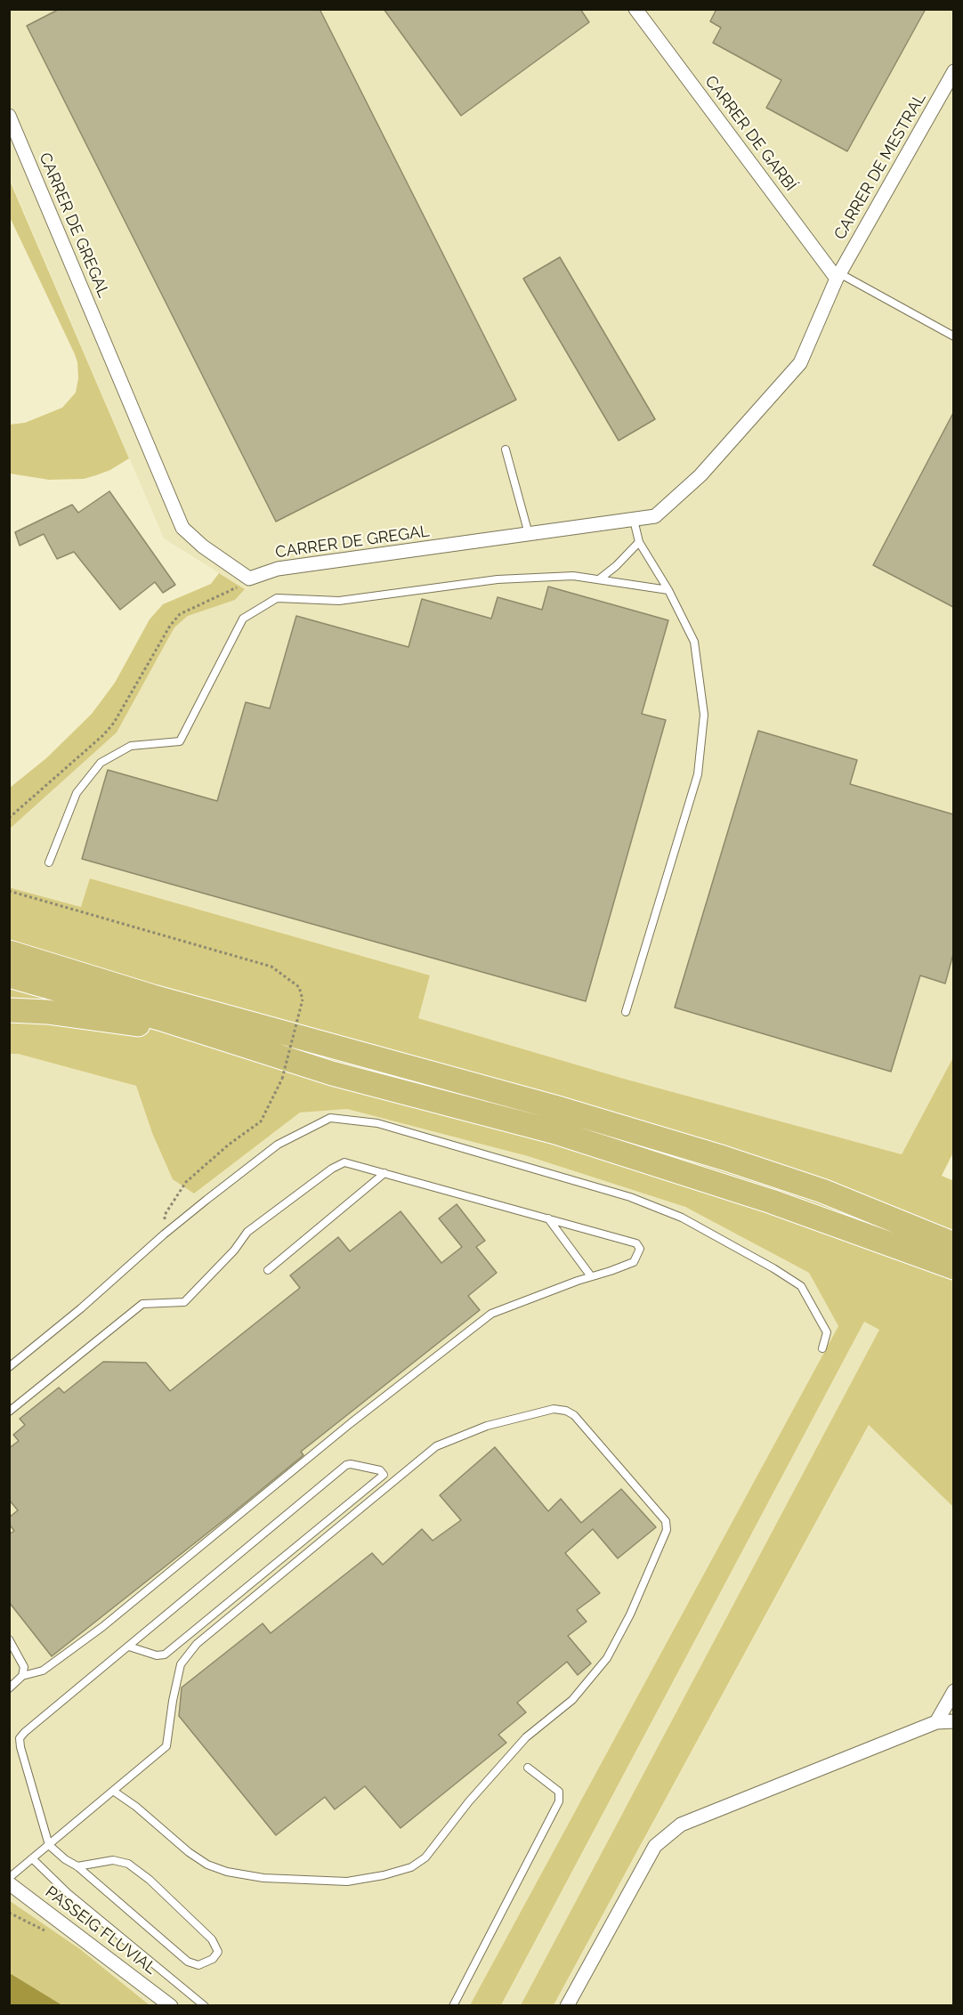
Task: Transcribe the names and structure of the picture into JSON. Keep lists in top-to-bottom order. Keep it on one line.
{"streets":{"street":["CARRER DE GARBÍ","CARRER DE MESTRAL","CARRER DE GREGAL","PASSEIG FLUVIAL"]},"crossings":[["CARRER DE GARBÍ","CARRER DE MESTRAL"],["CARRER DE GARBÍ","CARRER DE GREGAL"],["CARRER DE MESTRAL","CARRER DE GREGAL"]]}
